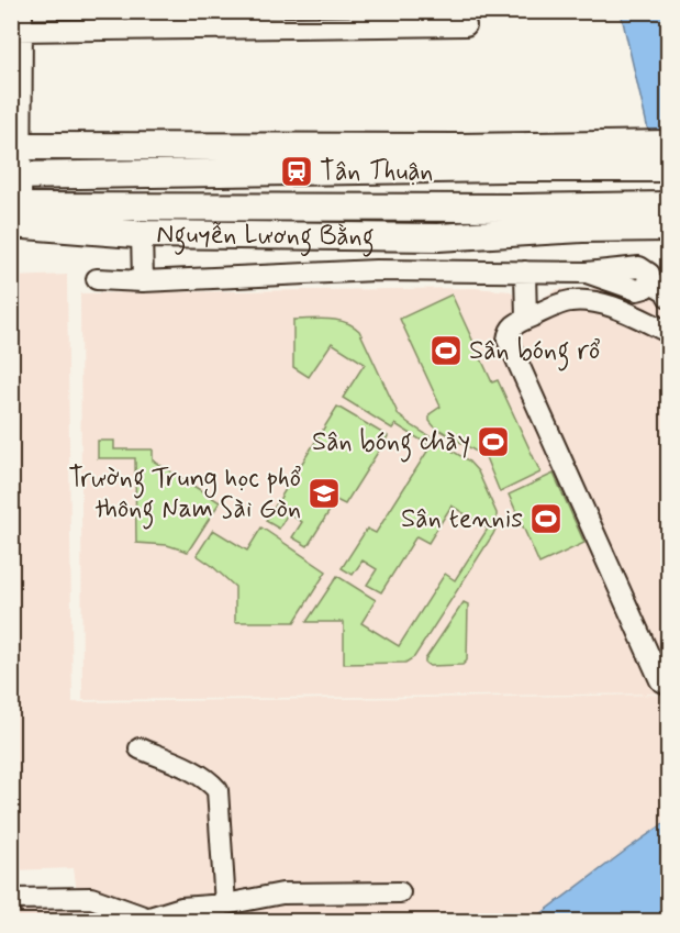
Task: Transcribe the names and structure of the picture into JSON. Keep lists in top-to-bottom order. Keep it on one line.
{"streets":{"main road":["Nguyễn Lương Bằng"]},"places":{"station":["Tân Thuận"],"sports":["Sân bóng rổ","Sân bóng chày","Sân tennis"],"school or university":["Trường Trung học phổ thông Nam Sài Gòn"]}}
